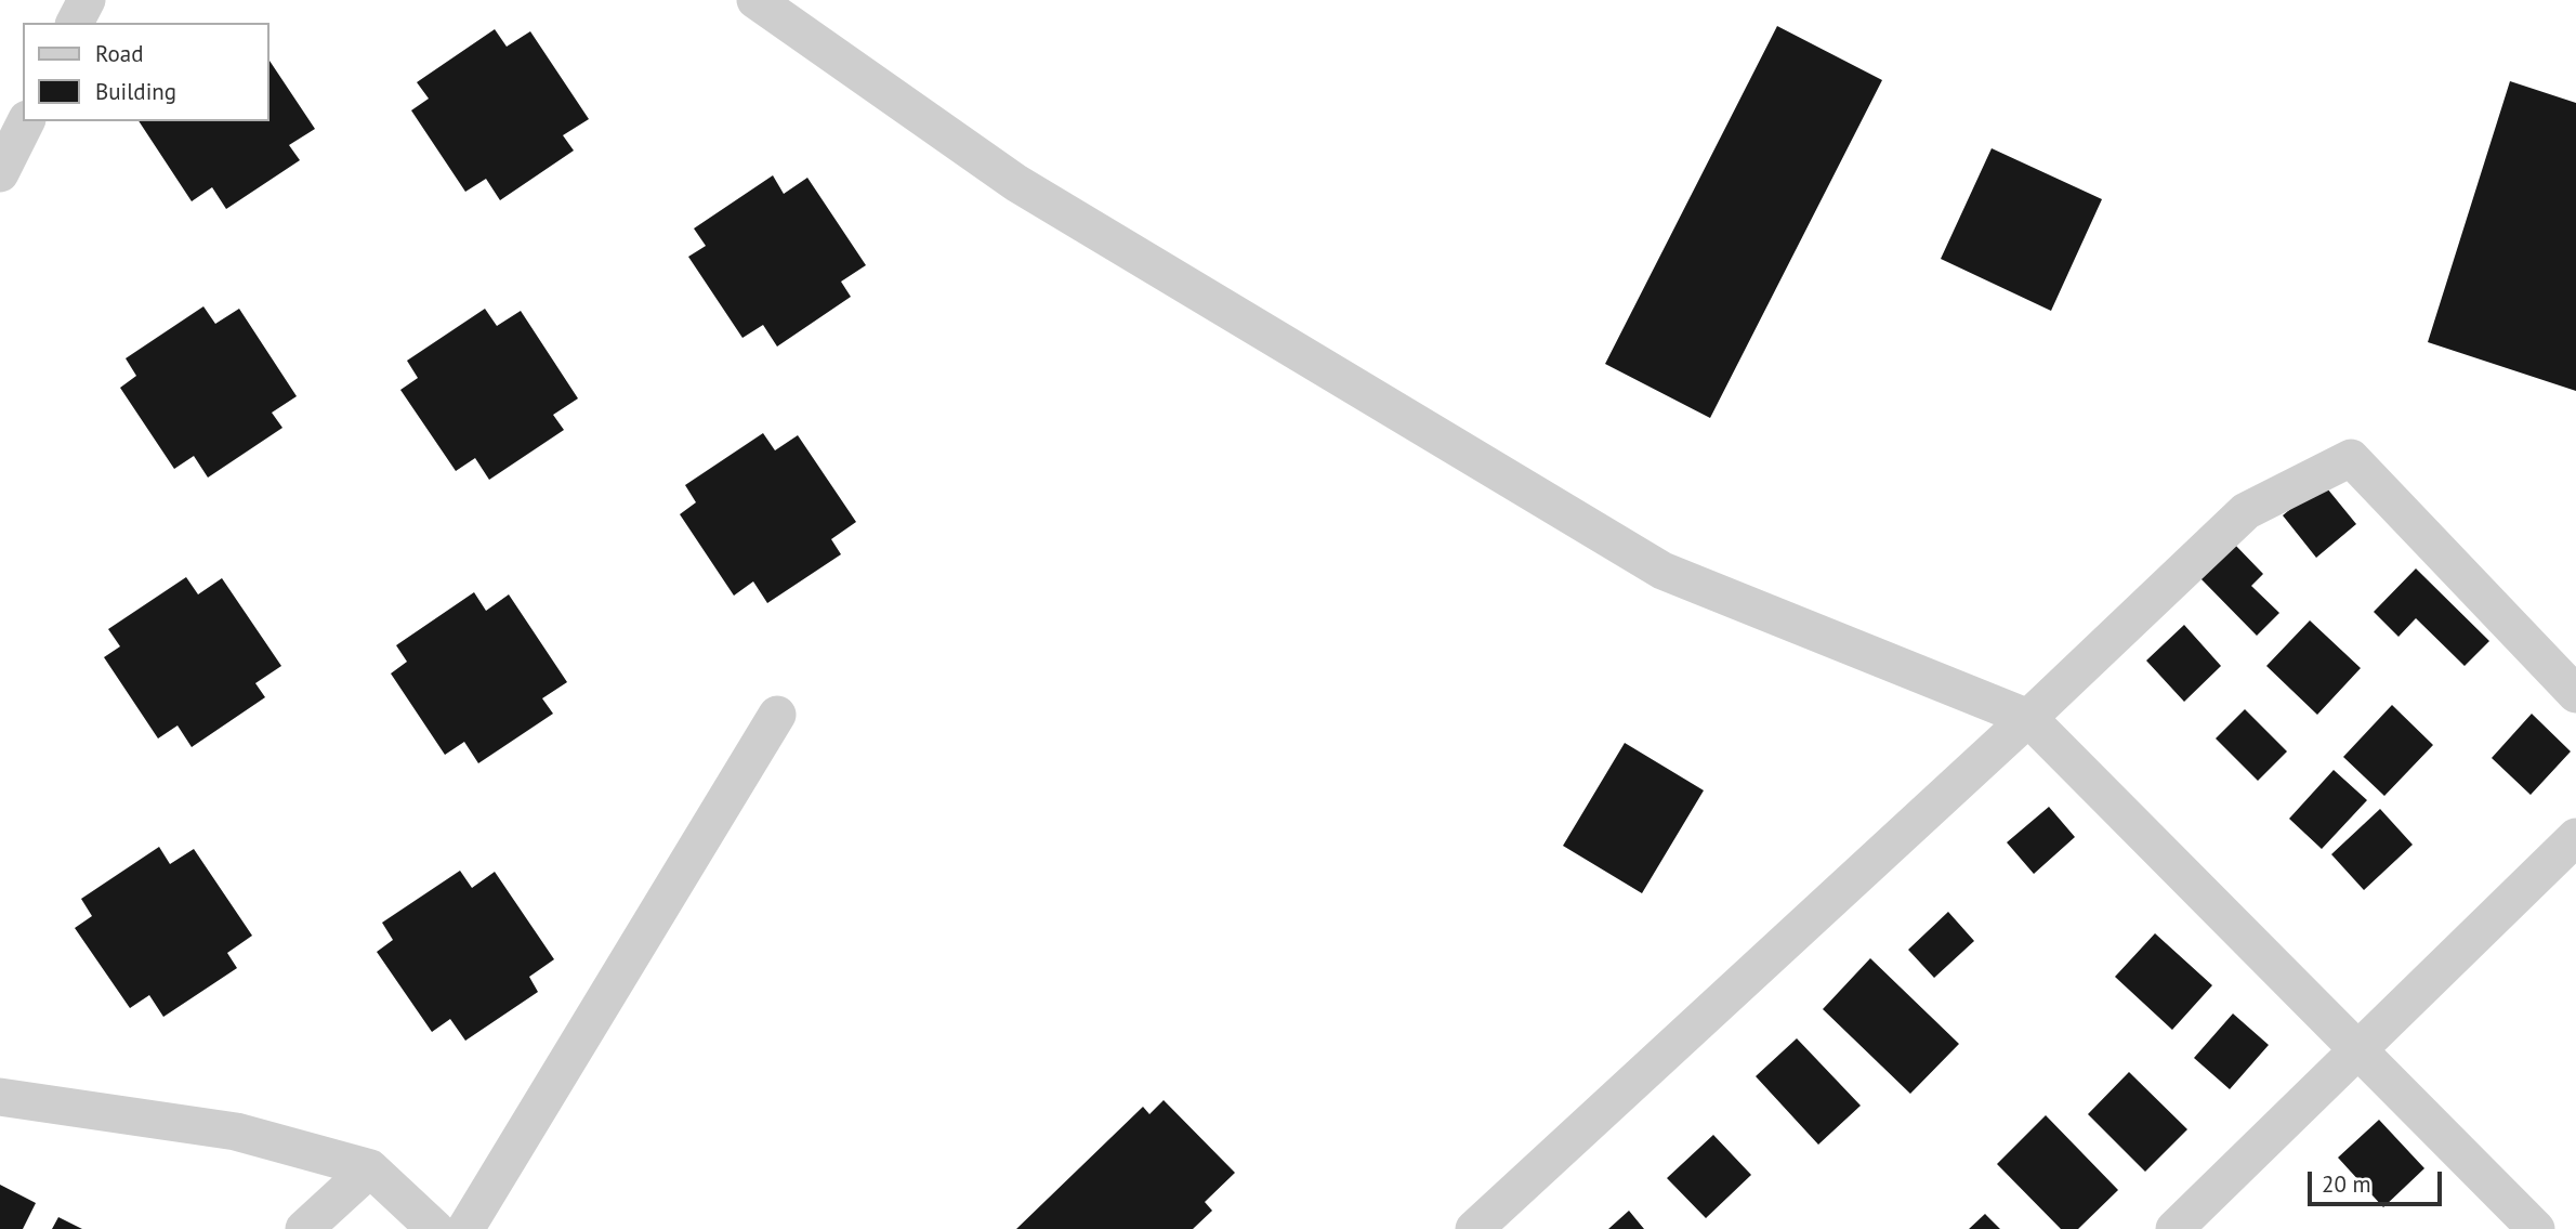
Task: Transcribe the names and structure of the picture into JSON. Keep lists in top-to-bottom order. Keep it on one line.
{"legend":["Road","Building"],"scale_bar":"20 m"}
